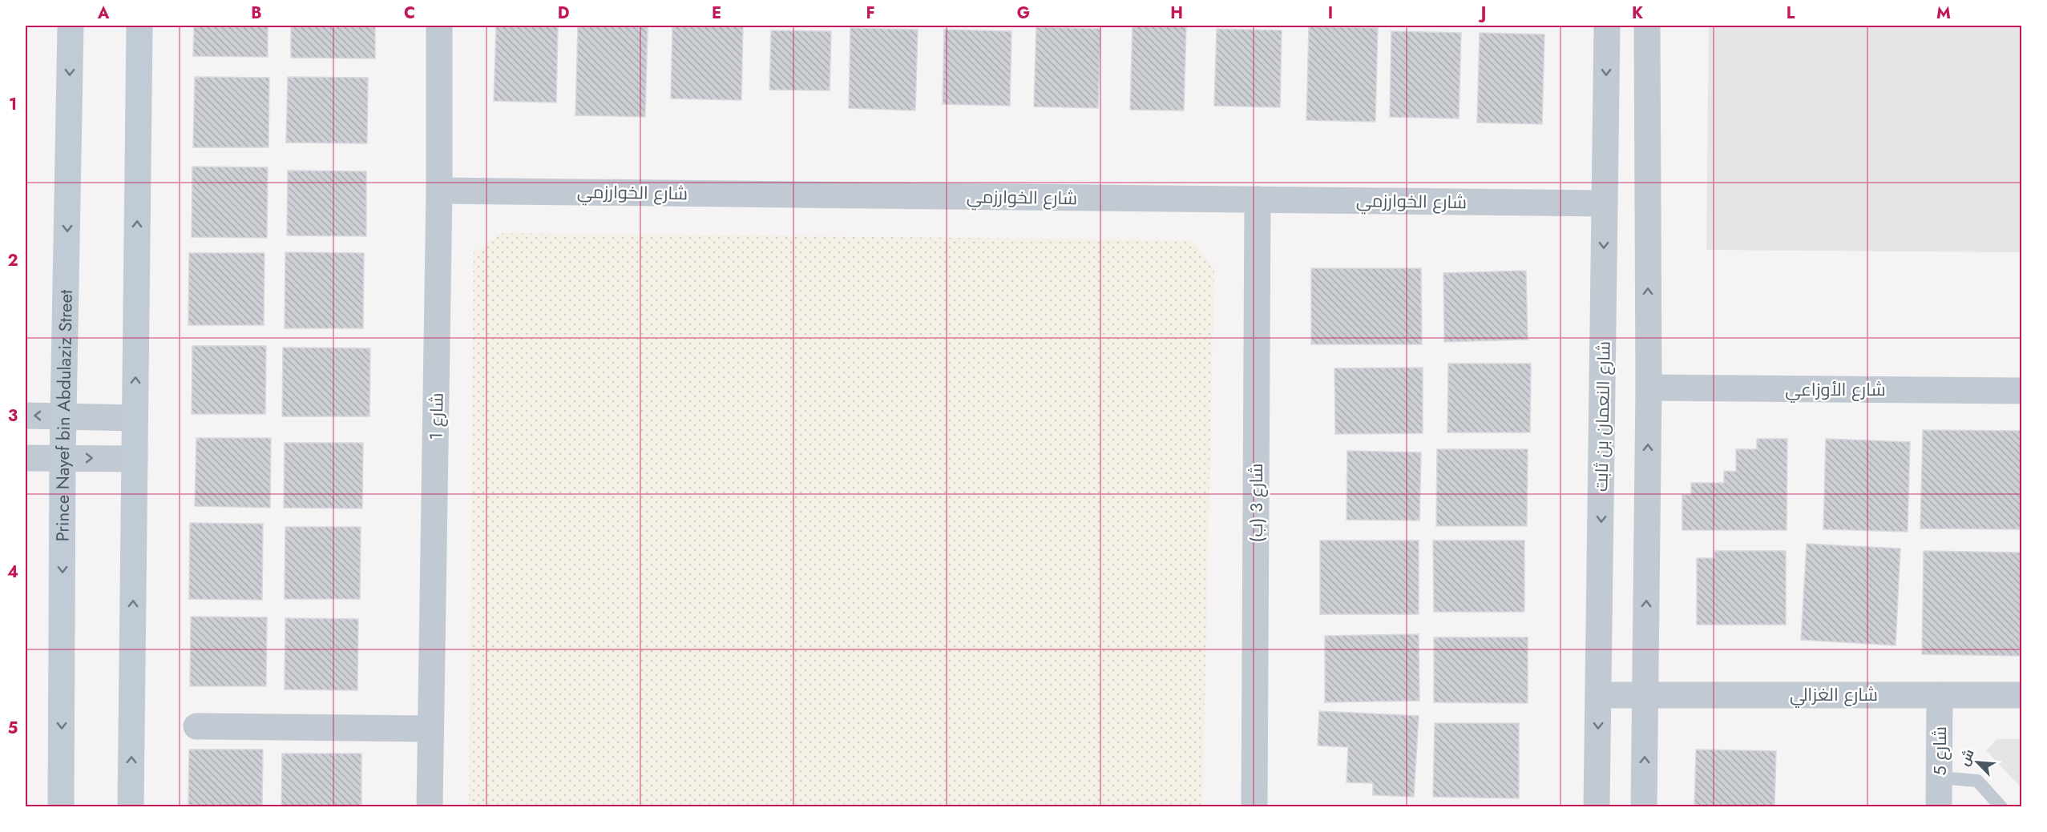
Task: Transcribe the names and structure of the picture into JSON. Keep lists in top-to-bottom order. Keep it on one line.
{"streets":{"main road":["Prince Nayef bin Abdulaziz Street"],"street":["شارع الخوارزمي","شارع الأوزاعي","شارع 1","شارع النعمان بن ثابت","شارع 3 (ب)","شارع الغزالي","شارع 5"]},"crossings":[["شارع الخوارزمي","شارع 1"],["شارع الخوارزمي","شارع النعمان بن ثابت"],["شارع الخوارزمي","شارع 3 (ب)"],["شارع النعمان بن ثابت","شارع الغزالي"],["شارع الغزالي","شارع 5"]],"north":"top left","grid":{"columns":["A","B","C","D","E","F","G","H","I","J","K","L","M"],"rows":["1","2","3","4","5"]}}
